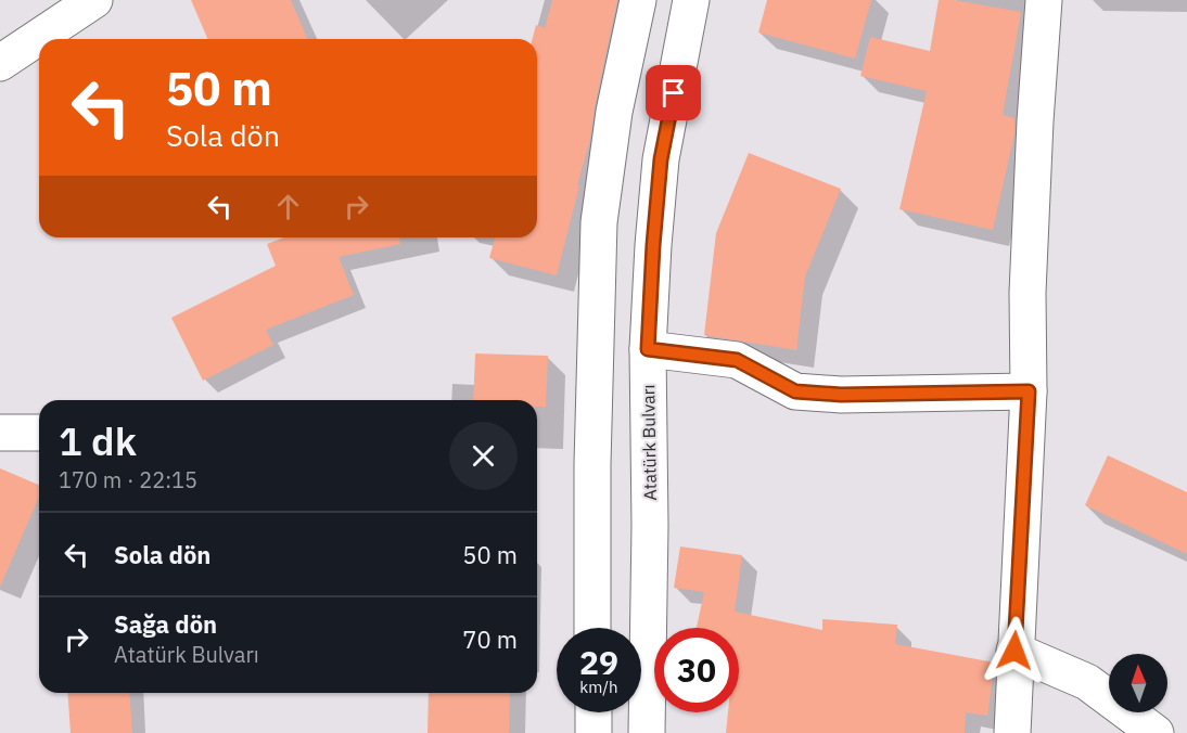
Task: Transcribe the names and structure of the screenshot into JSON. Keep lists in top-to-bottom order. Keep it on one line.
{"streets":{"main road":["Atatürk Bulvarı"]},"north":"top","page":{"turn":["50 m","Sola dön"],"heading":["1 dk","170 m · 22:15"],"list":[{"name":"Sola dön","value":"50 m"},{"name":"Sağa dön","note":"Atatürk Bulvarı","value":"70 m"}],"speed":"29 km/h","limit":"30"}}
